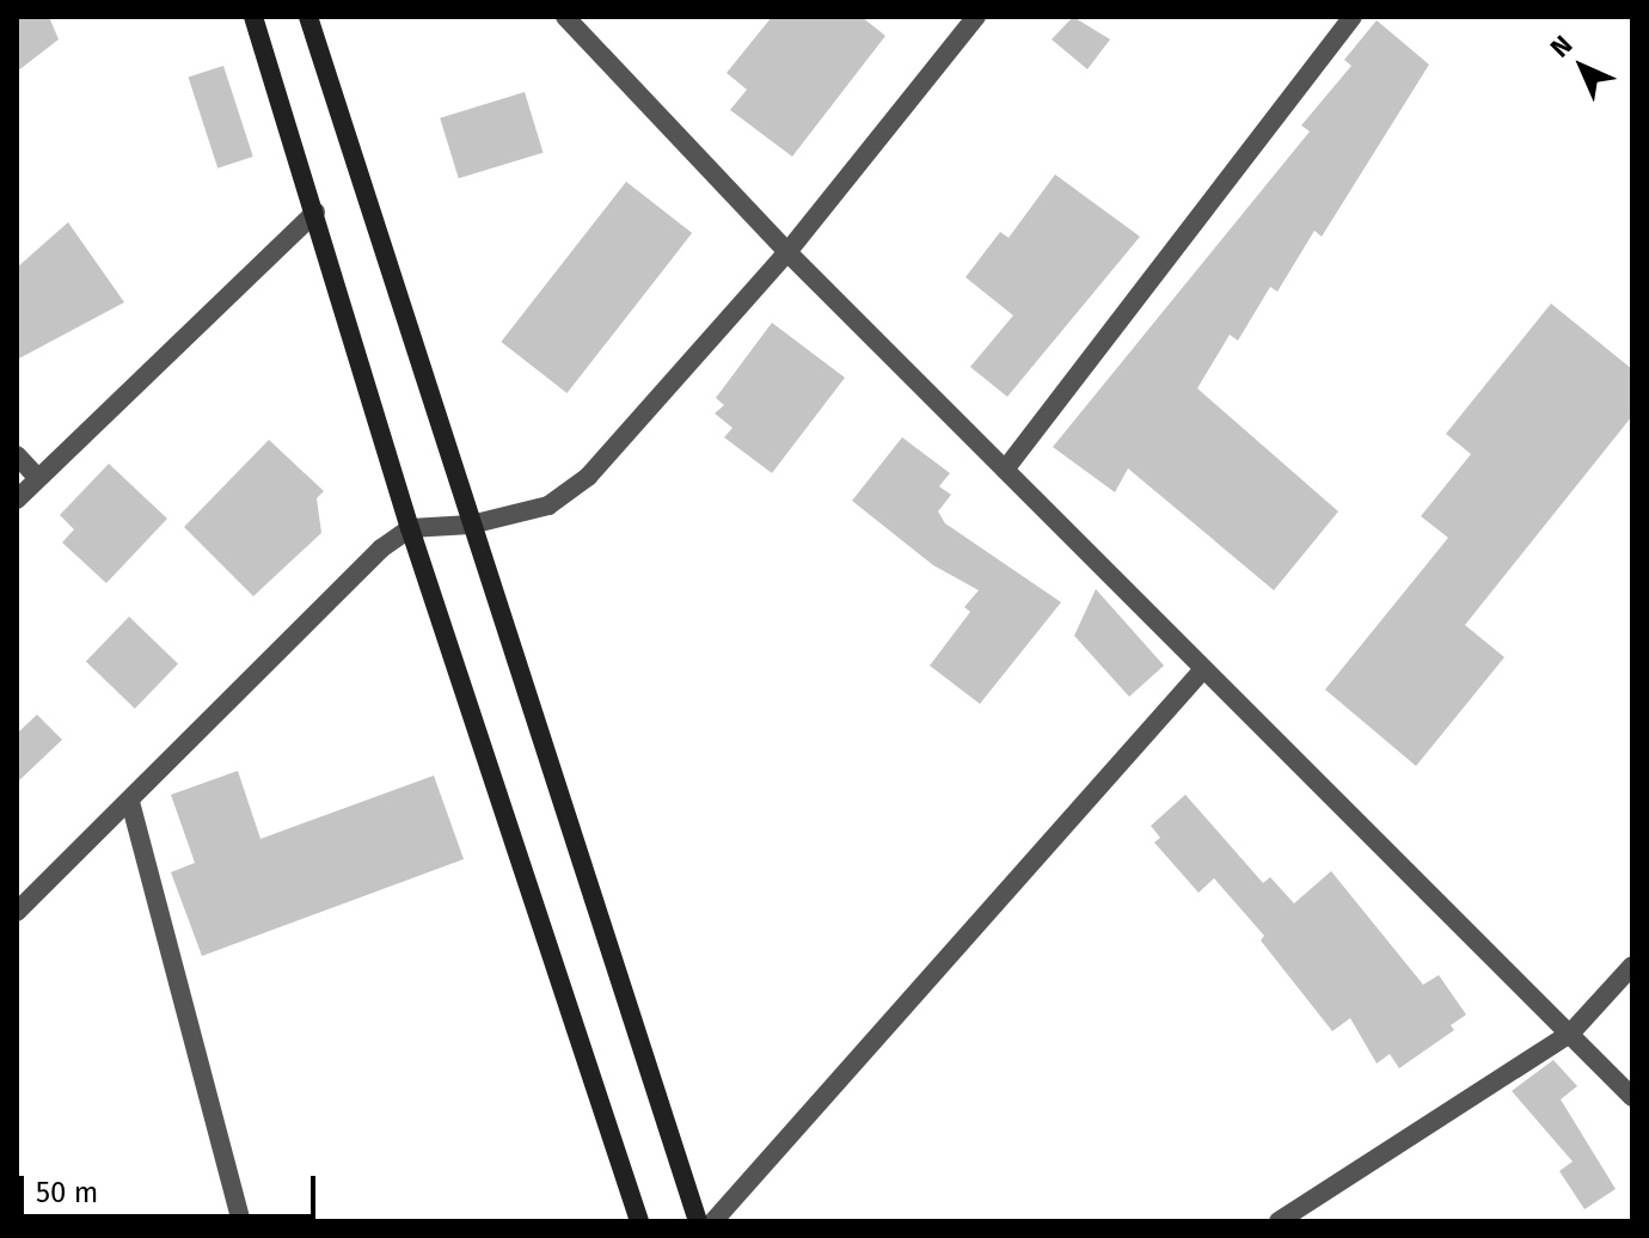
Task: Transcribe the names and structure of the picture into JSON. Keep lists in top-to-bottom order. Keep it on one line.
{"scale_bar":"50 m","north":"top left"}
